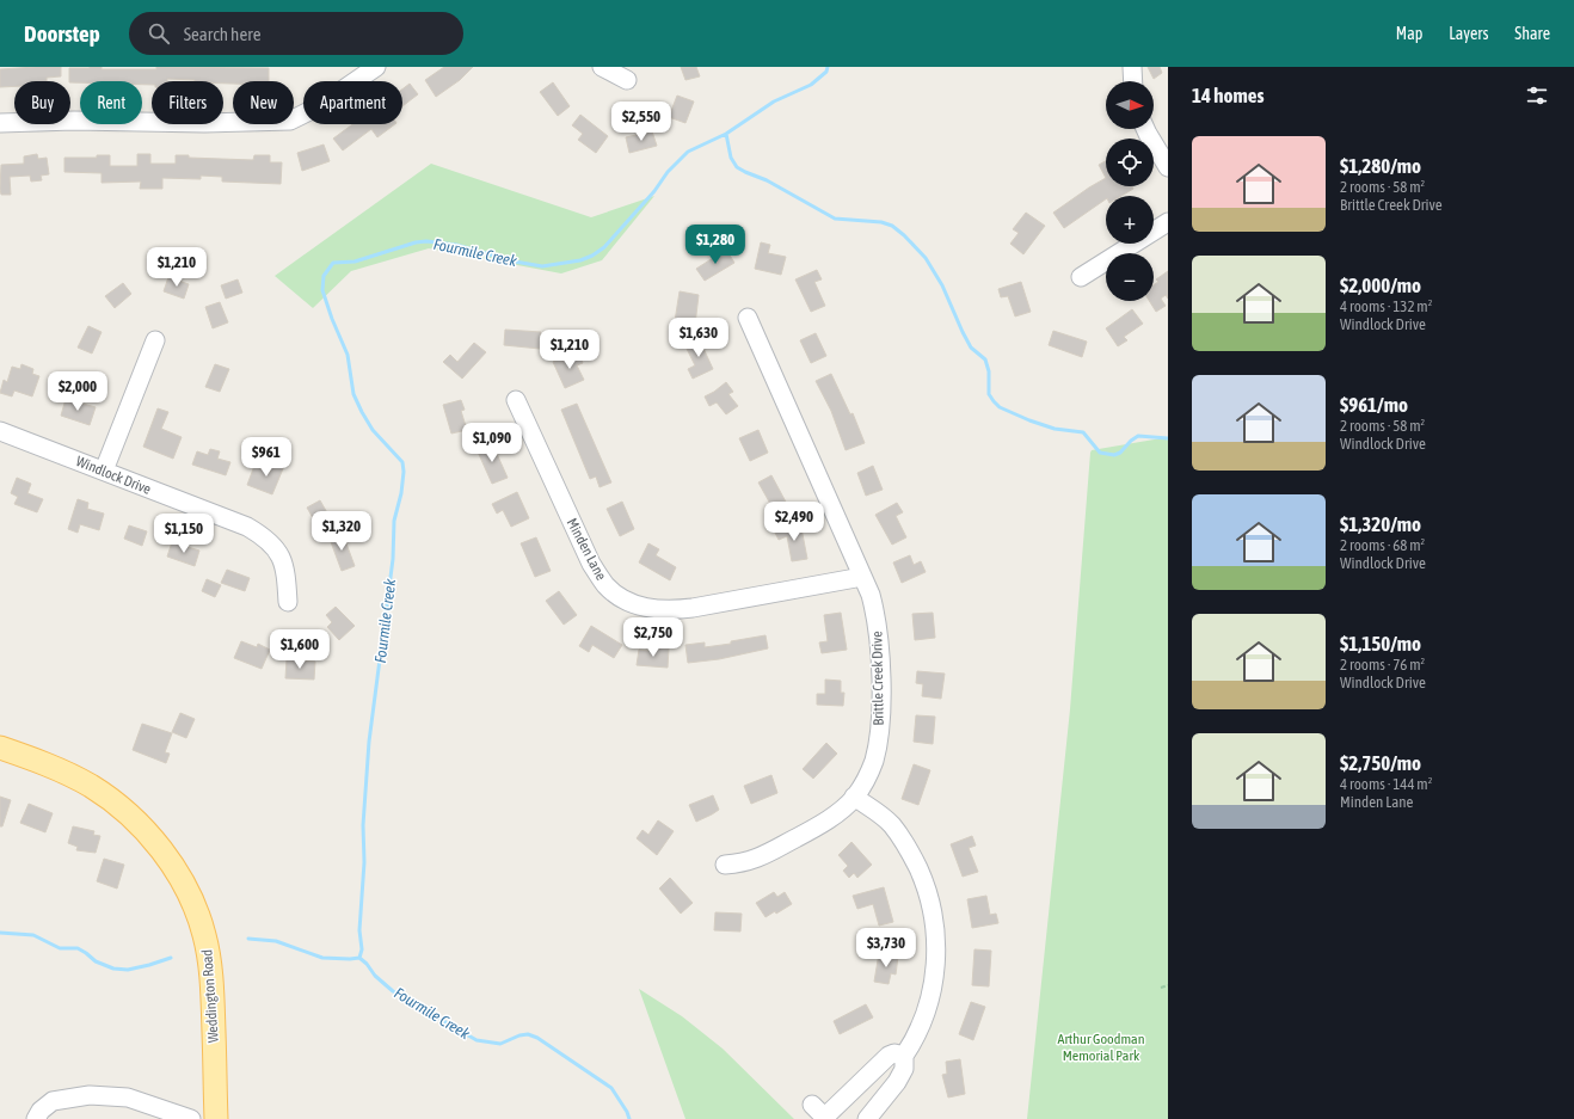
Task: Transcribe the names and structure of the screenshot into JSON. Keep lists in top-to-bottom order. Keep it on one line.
{"streets":{"main road":["Weddington Road"],"street":["Windlock Drive","Minden Lane","Brittle Creek Drive"]},"crossings":[["Minden Lane","Brittle Creek Drive"]],"water":["Fourmile Creek"],"parks":["Arthur Goodman Memorial Park"],"north":"right","page":{"header":"Doorstep","search":"Search here","nav":["Map","Layers","Share"],"heading":"14 homes","map_buttons":["+","−"],"chip":["Buy","Rent","Filters","New","Apartment"],"price":["$2,550","$1,280","$1,210","$1,630","$1,210","$2,000","$1,090","$961","$2,490","$1,320","$1,150","$2,750","$1,600","$3,730"],"list":[{"name":"$1,280/mo","note":"2 rooms · 58 m² · Brittle Creek Drive"},{"name":"$2,000/mo","note":"4 rooms · 132 m² · Windlock Drive"},{"name":"$961/mo","note":"2 rooms · 58 m² · Windlock Drive"},{"name":"$1,320/mo","note":"2 rooms · 68 m² · Windlock Drive"},{"name":"$1,150/mo","note":"2 rooms · 76 m² · Windlock Drive"},{"name":"$2,750/mo","note":"4 rooms · 144 m² · Minden Lane"}]}}
